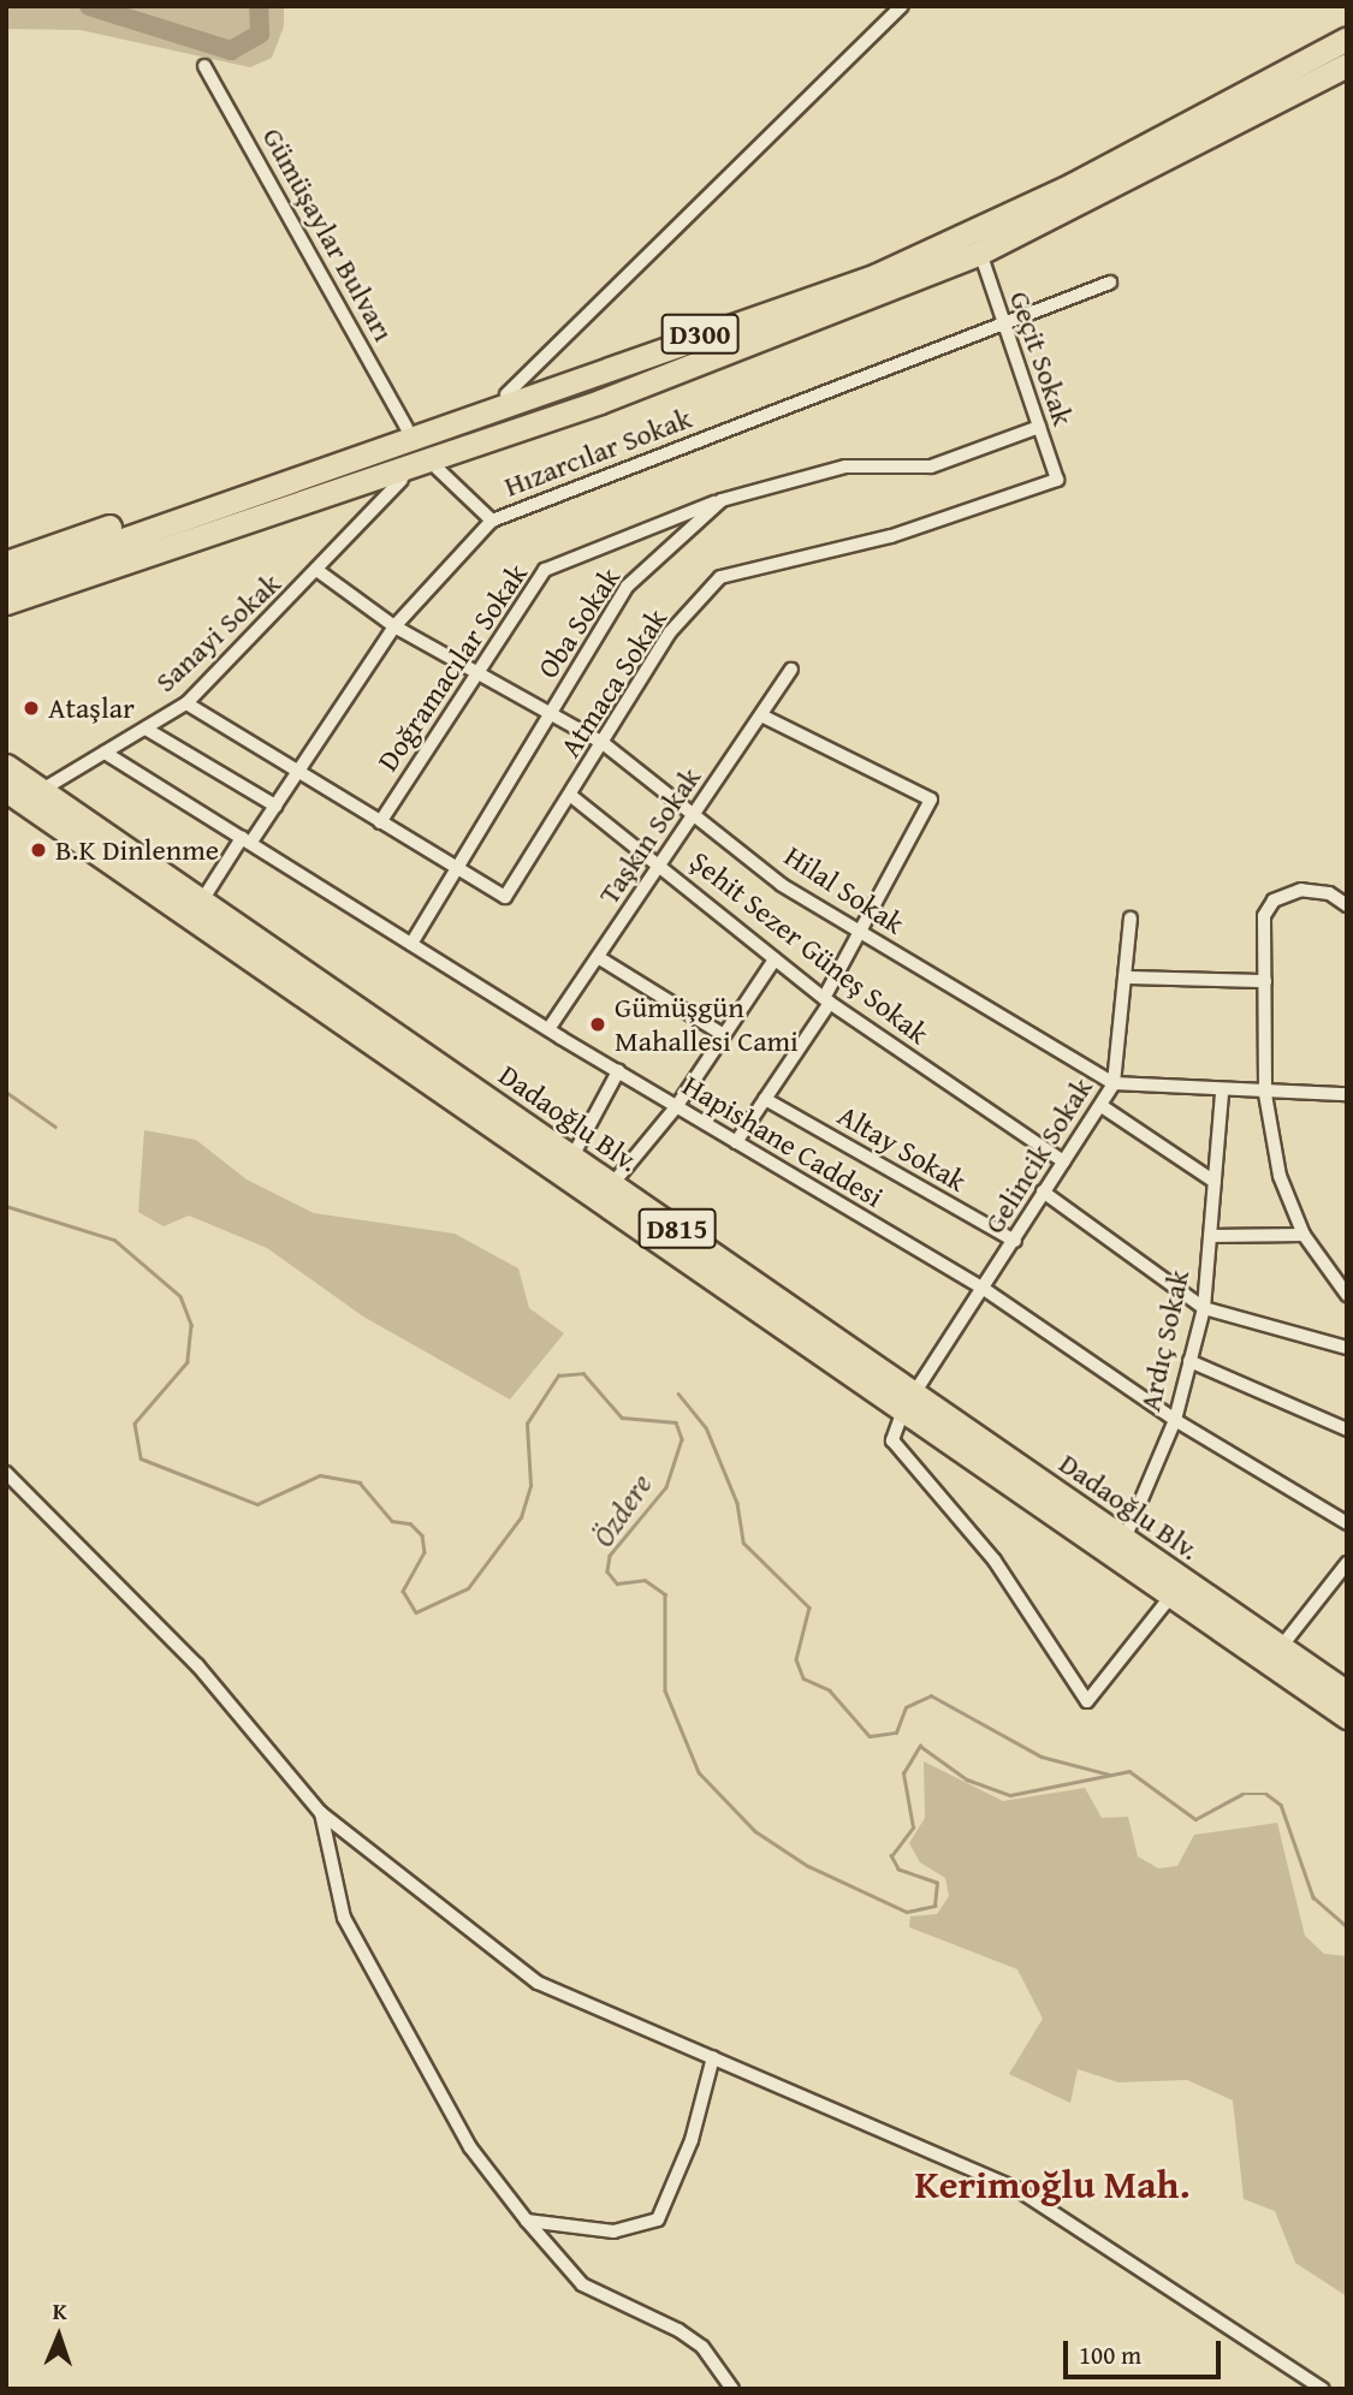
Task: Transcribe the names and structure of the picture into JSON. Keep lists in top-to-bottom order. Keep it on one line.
{"streets":{"highway":["D300","Dadaoğlu Blv.","D815"],"street":["Gümüşaylar Bulvarı","Geçit Sokak","Hızarcılar Sokak","Oba Sokak","Sanayi Sokak","Doğramacılar Sokak","Atmaca Sokak","Taşkın Sokak","Hilal Sokak","Şehit Sezer Güneş Sokak","Hapishane Caddesi","Altay Sokak","Gelincik Sokak","Ardıç Sokak"]},"crossings":[["D300","Geçit Sokak"],["Geçit Sokak","Hızarcılar Sokak"],["Geçit Sokak","Oba Sokak"],["Geçit Sokak","Atmaca Sokak"],["Hızarcılar Sokak","Hilal Sokak"],["Hızarcılar Sokak","Dadaoğlu Blv."],["Hızarcılar Sokak","Hapishane Caddesi"],["Oba Sokak","Doğramacılar Sokak"],["Oba Sokak","Atmaca Sokak"],["Oba Sokak","Hilal Sokak"],["Oba Sokak","Hapishane Caddesi"],["Sanayi Sokak","Hilal Sokak"],["Sanayi Sokak","Dadaoğlu Blv."],["Sanayi Sokak","Hapishane Caddesi"],["Doğramacılar Sokak","Hilal Sokak"],["Atmaca Sokak","Hilal Sokak"],["Atmaca Sokak","Şehit Sezer Güneş Sokak"],["Taşkın Sokak","Hilal Sokak"],["Taşkın Sokak","Şehit Sezer Güneş Sokak"],["Taşkın Sokak","Hapishane Caddesi"],["Hilal Sokak","Gelincik Sokak"],["Hilal Sokak","Ardıç Sokak"],["Şehit Sezer Güneş Sokak","Gelincik Sokak"],["Dadaoğlu Blv.","Gelincik Sokak"],["Dadaoğlu Blv.","Ardıç Sokak"],["Hapishane Caddesi","Gelincik Sokak"],["Hapishane Caddesi","Ardıç Sokak"],["Altay Sokak","Gelincik Sokak"]],"districts":["Kerimoğlu Mah."],"water":["Özdere"],"places":["Ataşlar","B.K Dinlenme","Gümüşgün Mahallesi Cami"],"scale_bar":"100 m","north":"top"}
